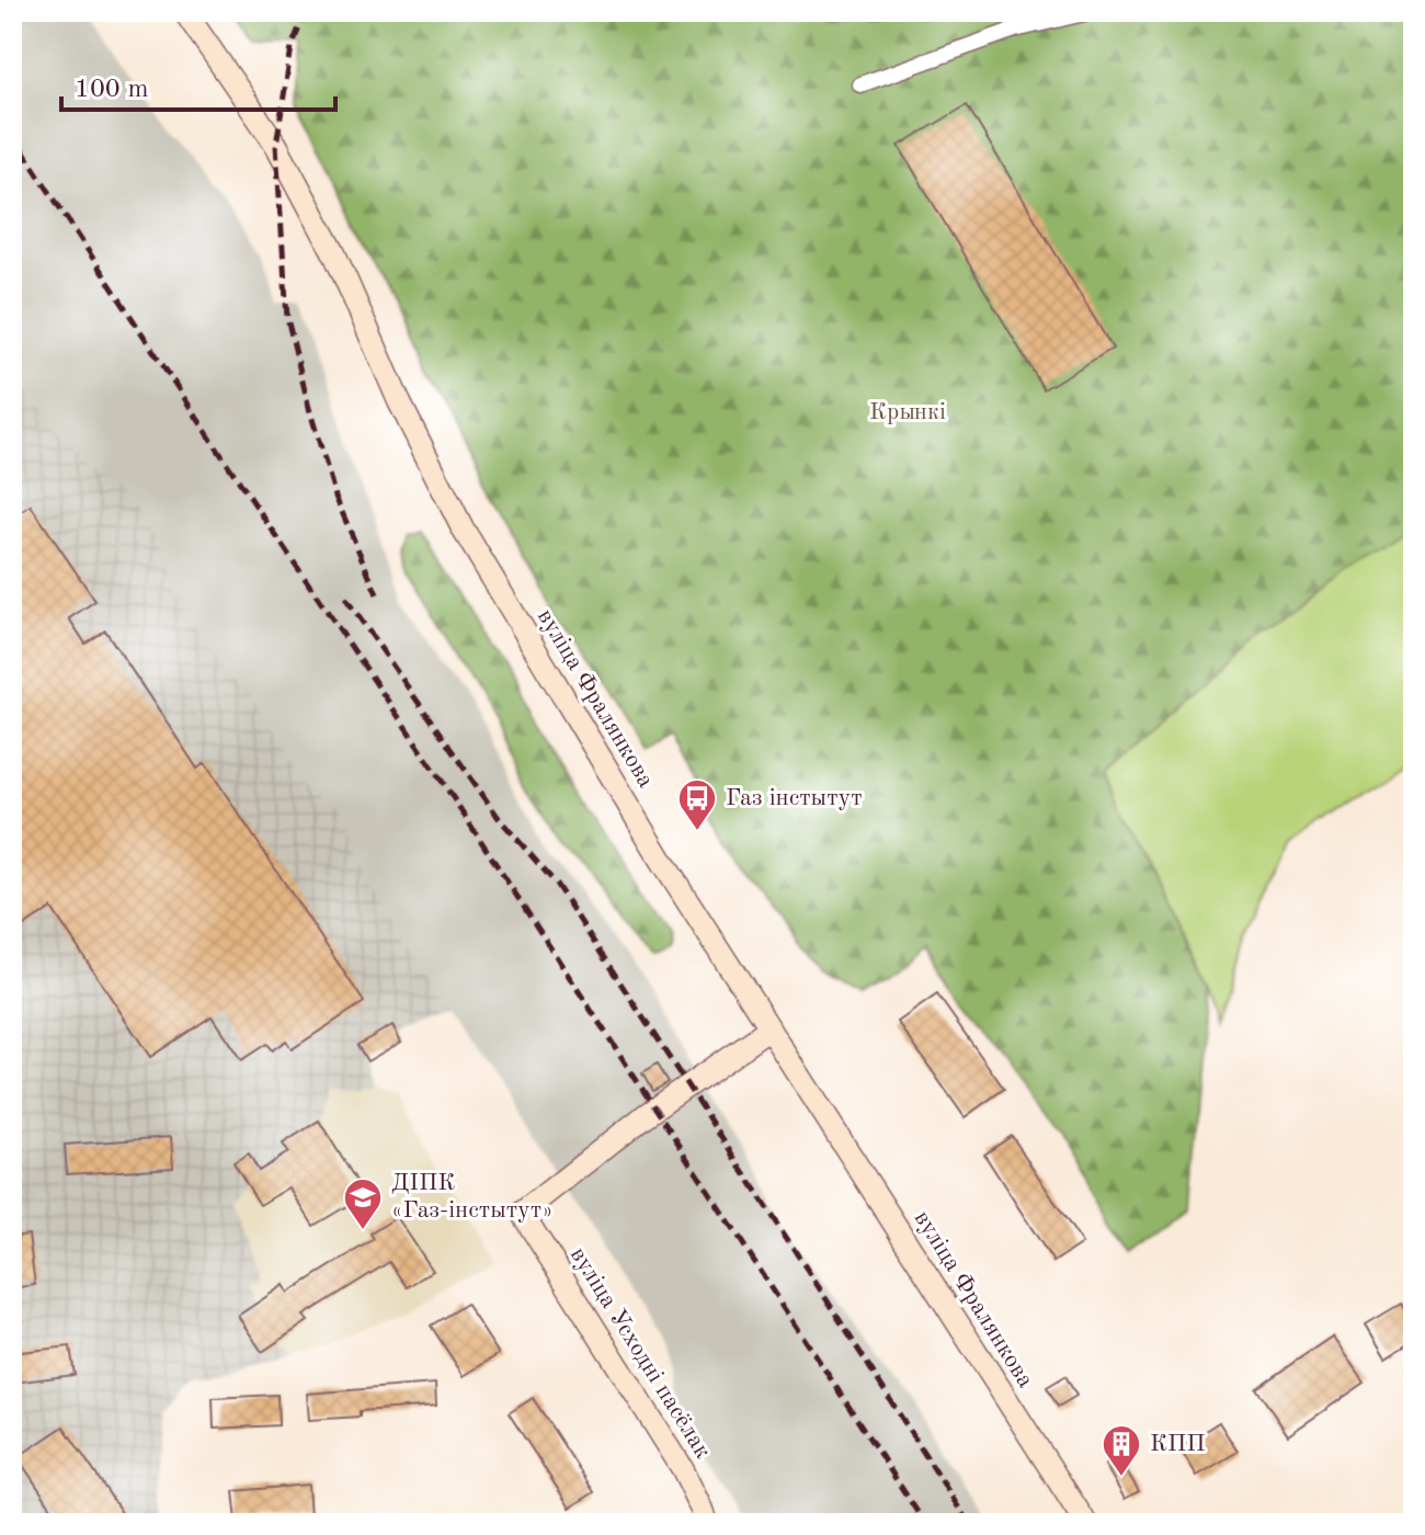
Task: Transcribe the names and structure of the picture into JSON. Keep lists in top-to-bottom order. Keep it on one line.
{"streets":{"main road":["вуліца Фралянкова","вуліца Усходні пасёлак"]},"crossings":[["вуліца Фралянкова","вуліца Усходні пасёлак"]],"parks":["Крынкі"],"places":{"bus stop":["Газ інстытут"],"school or university":["ДІПК «Газ-інстытут»"],"building":["КПП"]},"scale_bar":"100 m"}
